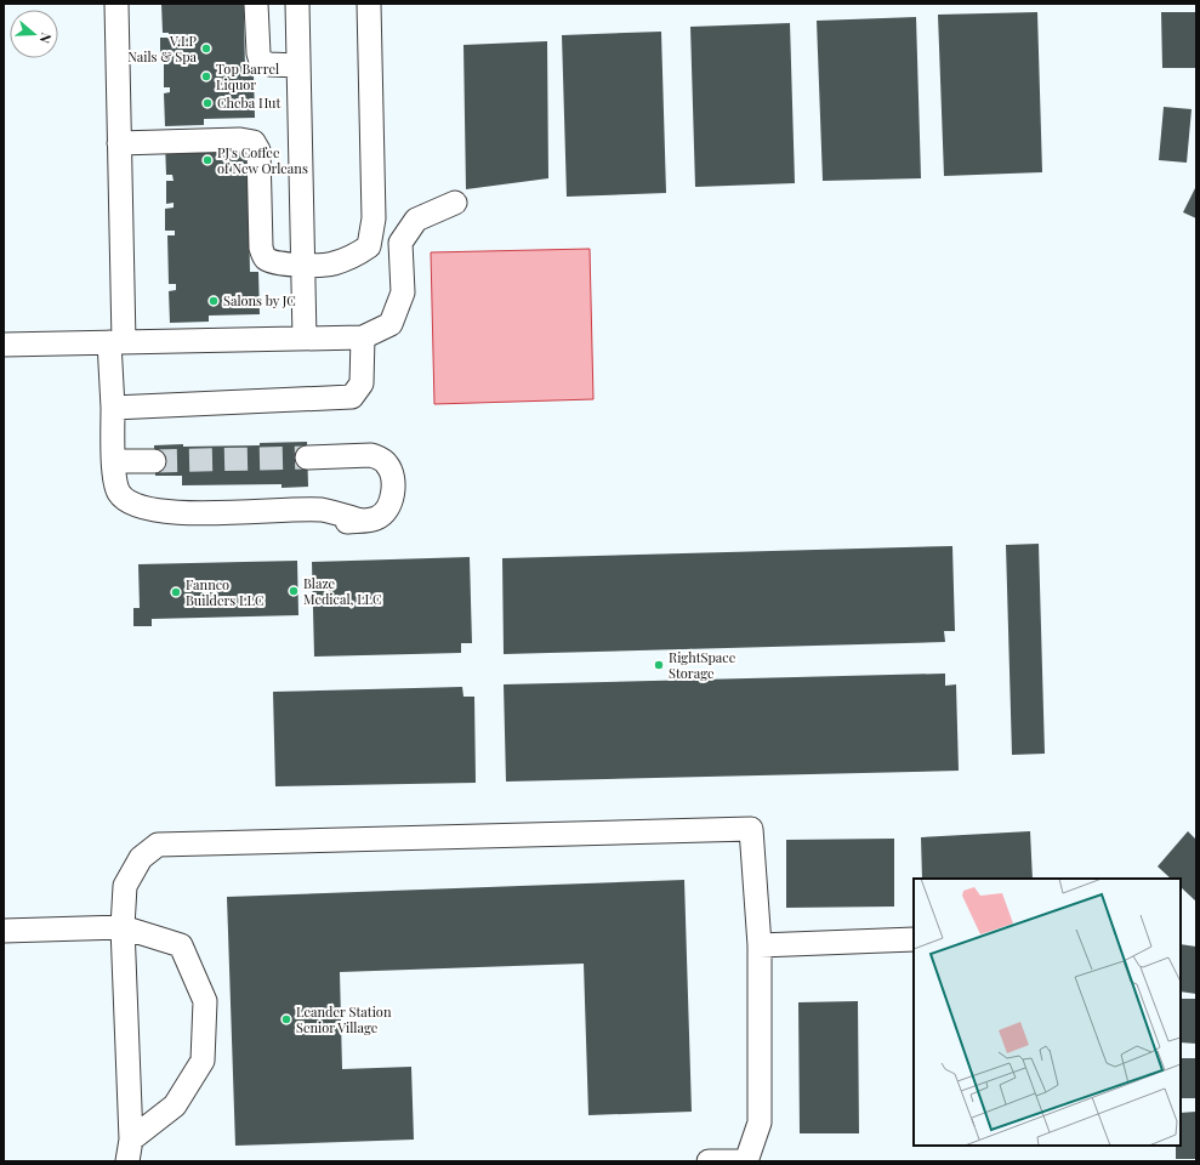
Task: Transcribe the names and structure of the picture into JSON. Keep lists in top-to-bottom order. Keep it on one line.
{"places":["V.I.P Nails & Spa","Top Barrel Liquor","Cheba Hut","PJ's Coffee of New Orleans","Salons by JC","Blaze Medical, LLC","Fannco Builders LLC","RightSpace Storage","Leander Station Senior Village"],"north":"right"}
